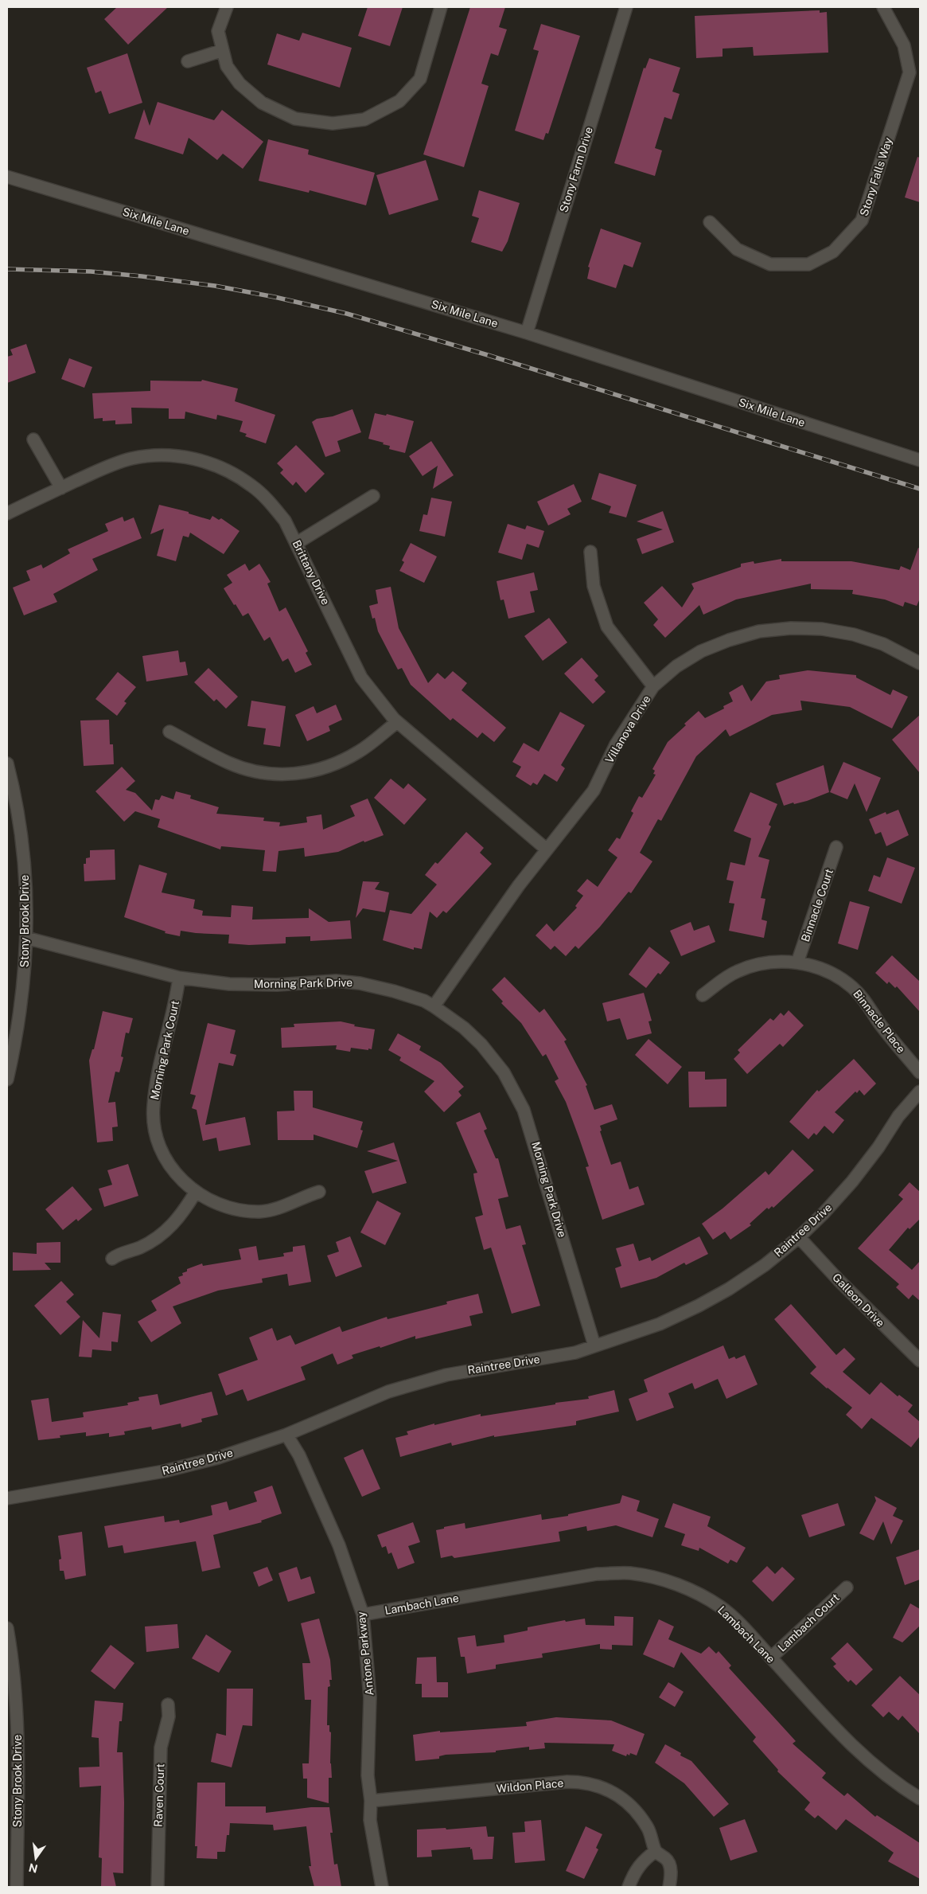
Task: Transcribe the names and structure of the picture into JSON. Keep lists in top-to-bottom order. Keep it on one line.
{"streets":{"street":["Stony Farm Drive","Stony Falls Way","Six Mile Lane","Brittany Drive","Villanova Drive","Binnacle Court","Stony Brook Drive","Morning Park Drive","Binnacle Place","Morning Park Court","Raintree Drive","Galleon Drive","Lambach Lane","Lambach Court","Antone Parkway","Wildon Place","Raven Court"]},"crossings":[["Stony Farm Drive","Six Mile Lane"],["Brittany Drive","Villanova Drive"],["Villanova Drive","Morning Park Drive"],["Binnacle Court","Binnacle Place"],["Stony Brook Drive","Morning Park Drive"],["Morning Park Drive","Morning Park Court"],["Morning Park Drive","Raintree Drive"],["Raintree Drive","Galleon Drive"],["Raintree Drive","Antone Parkway"],["Lambach Lane","Lambach Court"],["Lambach Lane","Antone Parkway"],["Antone Parkway","Wildon Place"]],"north":"bottom"}
